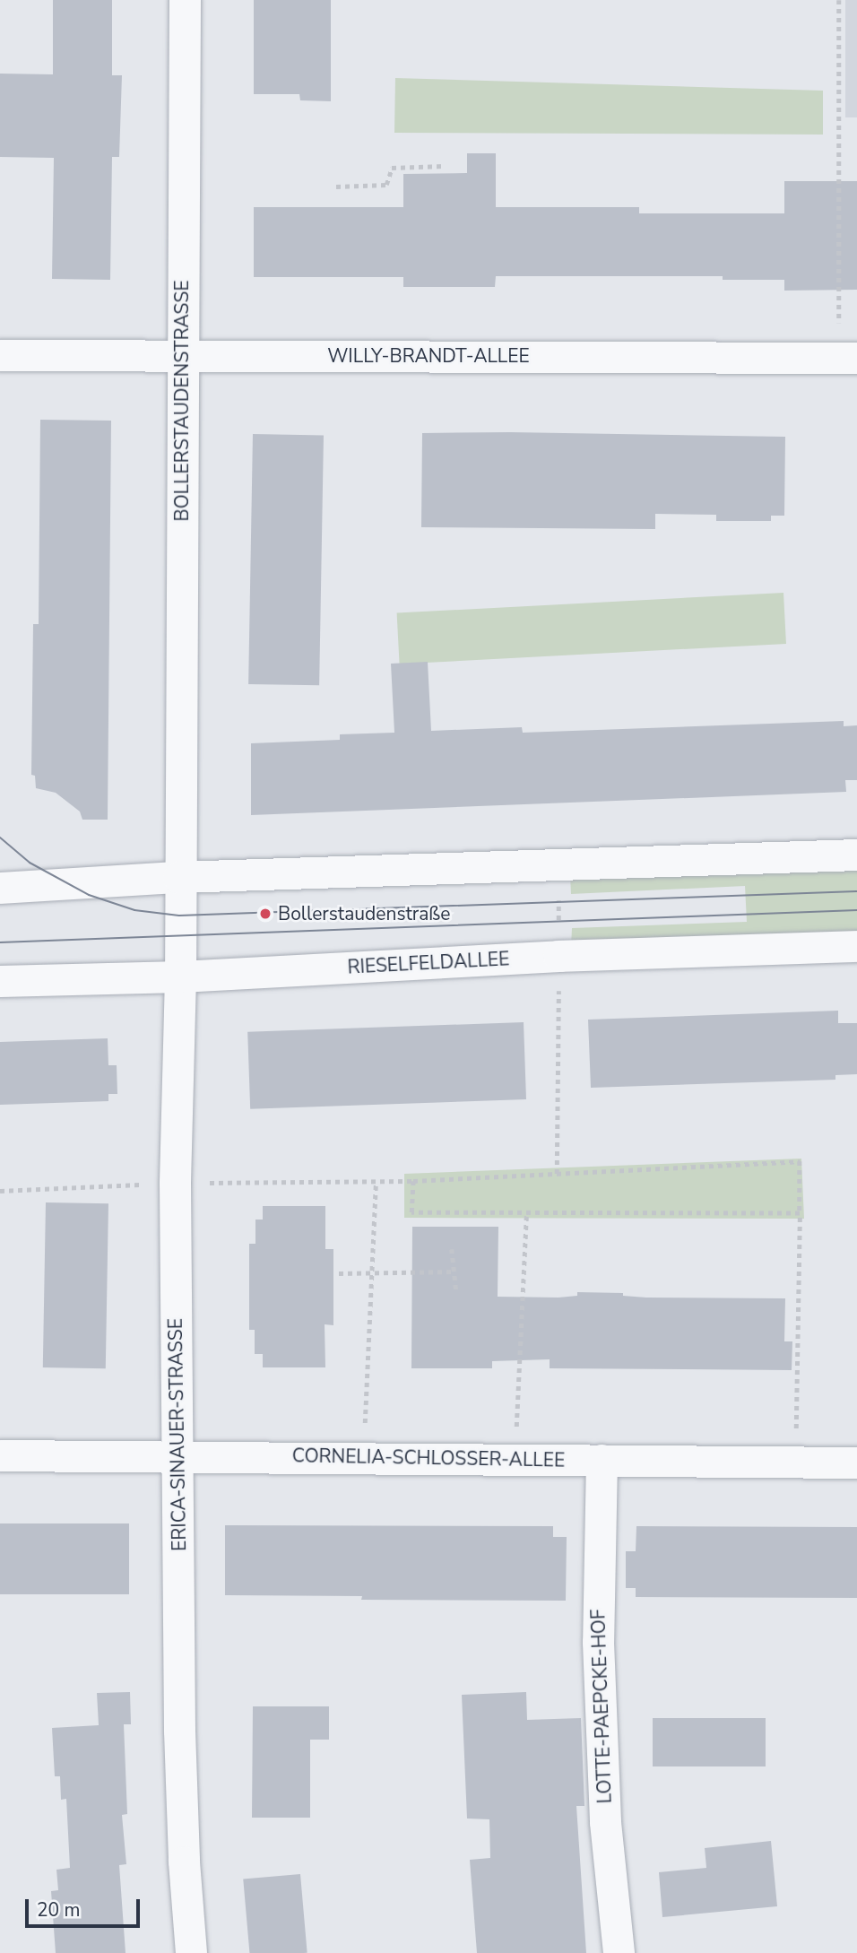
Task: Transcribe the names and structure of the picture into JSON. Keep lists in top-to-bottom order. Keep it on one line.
{"streets":{"street":["WILLY-BRANDT-ALLEE","BOLLERSTAUDENSTRASSE","RIESELFELDALLEE","ERICA-SINAUER-STRASSE","CORNELIA-SCHLOSSER-ALLEE","LOTTE-PAEPCKE-HOF"]},"crossings":[["WILLY-BRANDT-ALLEE","BOLLERSTAUDENSTRASSE"],["BOLLERSTAUDENSTRASSE","ERICA-SINAUER-STRASSE"],["RIESELFELDALLEE","ERICA-SINAUER-STRASSE"],["ERICA-SINAUER-STRASSE","CORNELIA-SCHLOSSER-ALLEE"],["CORNELIA-SCHLOSSER-ALLEE","LOTTE-PAEPCKE-HOF"]],"places":["Bollerstaudenstraße"],"scale_bar":"20 m"}
